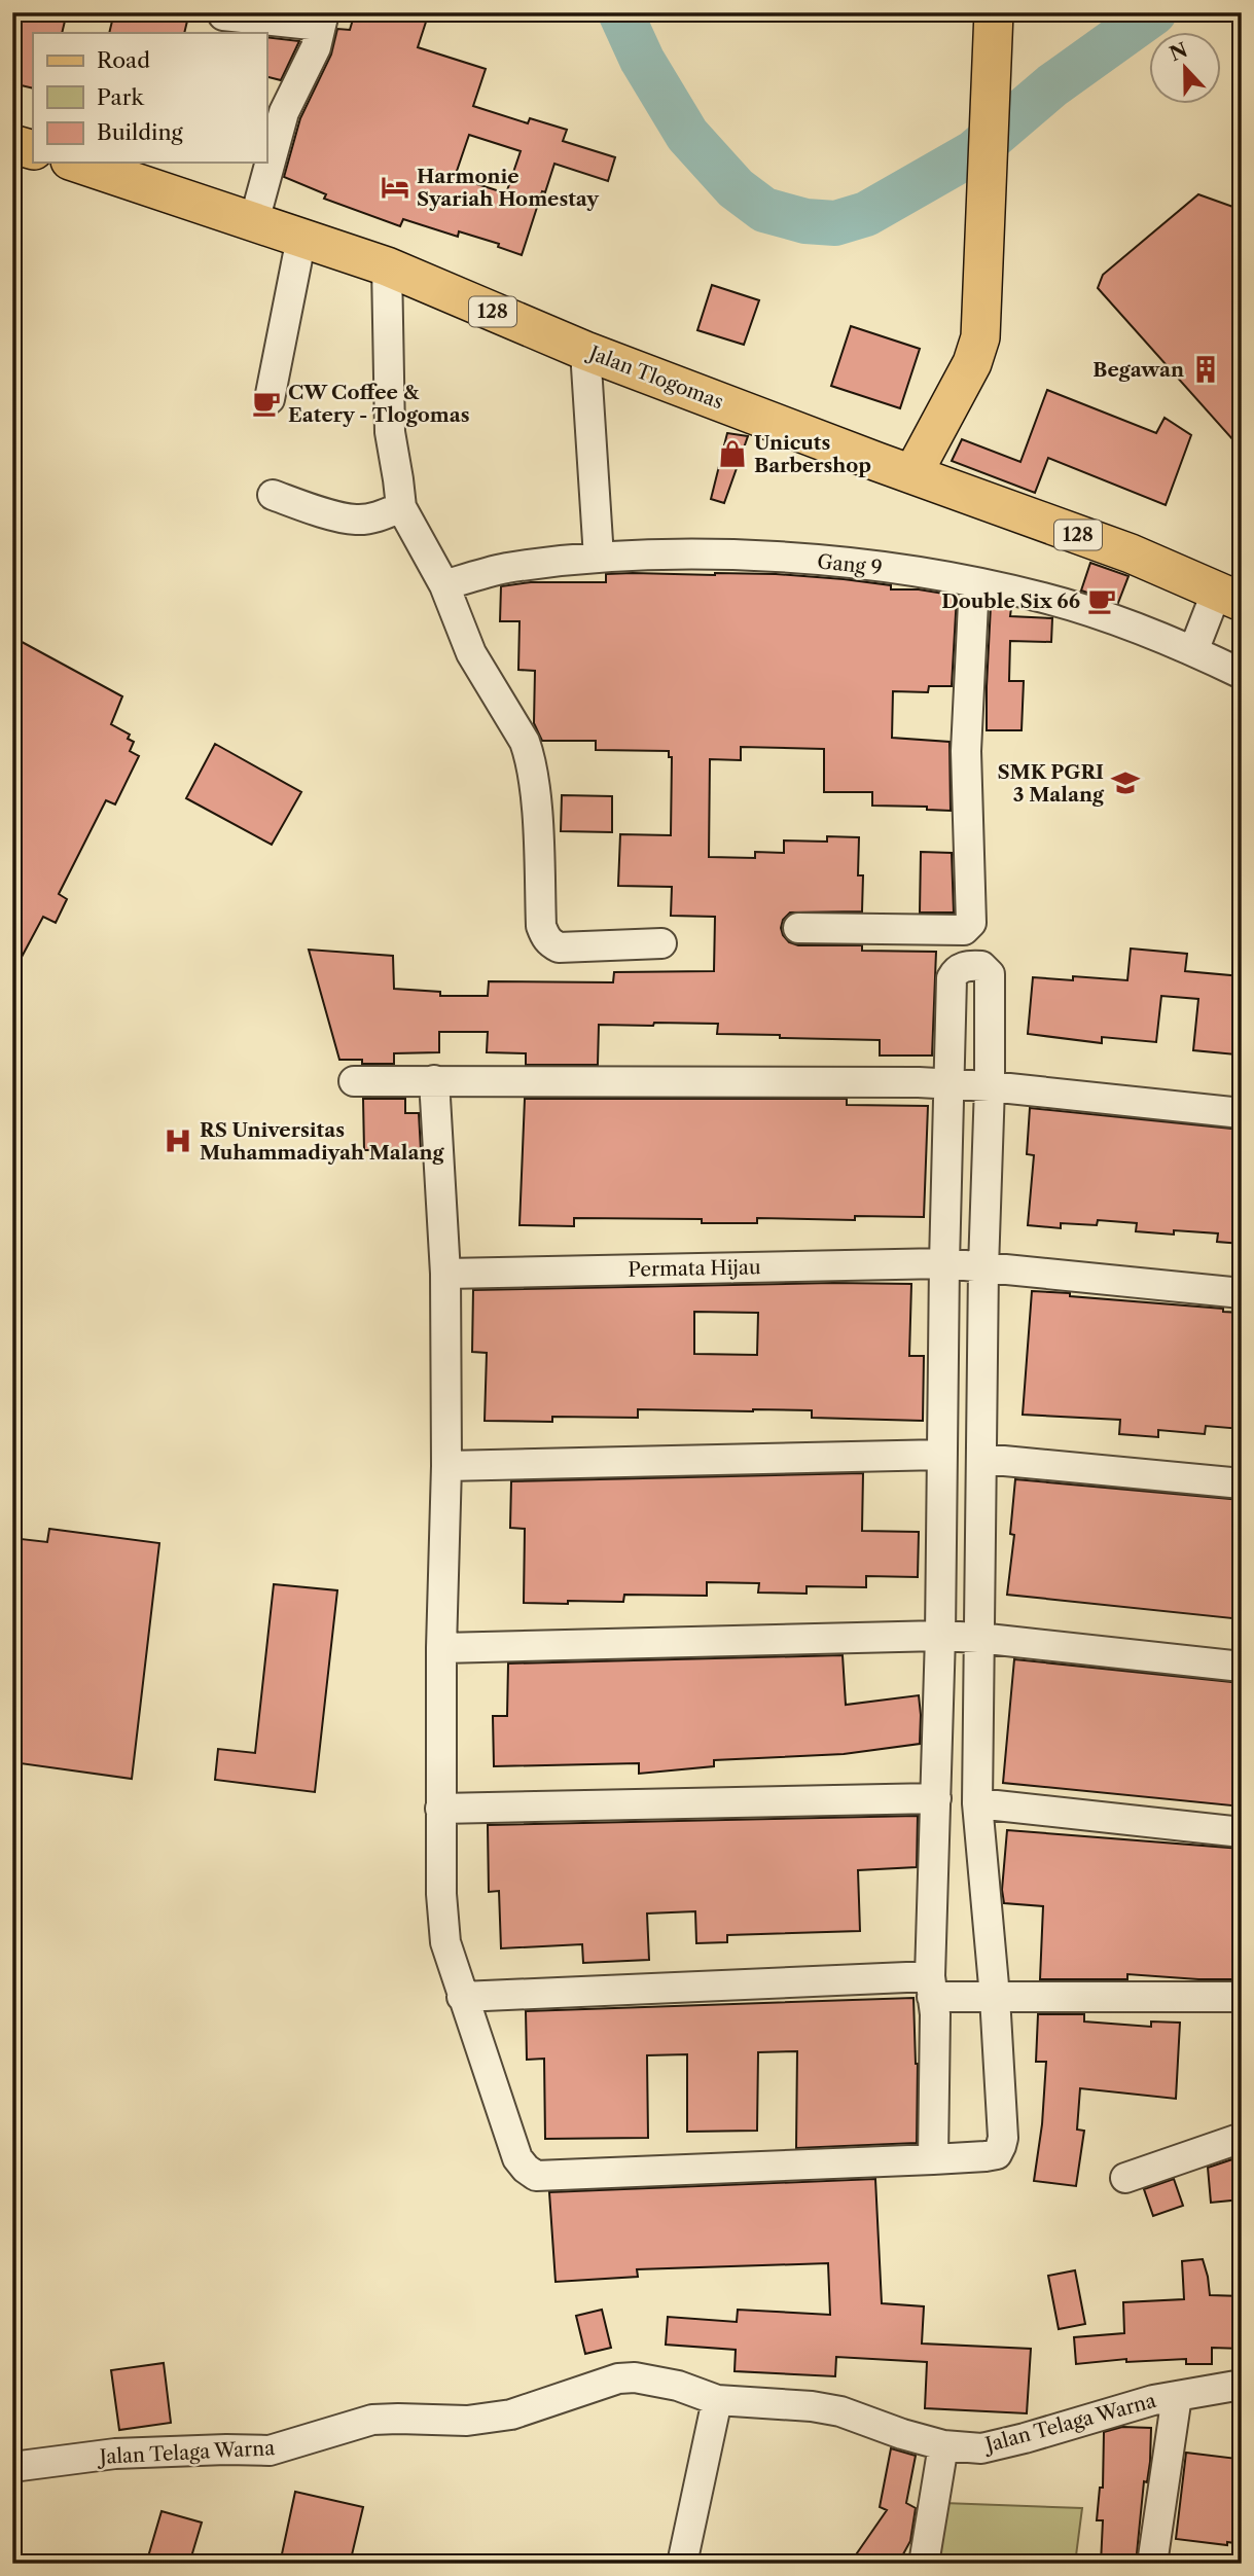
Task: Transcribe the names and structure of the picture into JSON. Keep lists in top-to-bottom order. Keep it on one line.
{"streets":{"main road":["128","Jalan Tlogomas"],"street":["Gang 9","Permata Hijau","Jalan Telaga Warna"]},"places":{"hotel":["Harmonie Syariah Homestay"],"building":["Begawan"],"cafe":["CW Coffee & Eatery - Tlogomas","Double Six 66"],"shop":["Unicuts Barbershop"],"school or university":["SMK PGRI 3 Malang"],"hospital":["RS Universitas Muhammadiyah Malang"]},"legend":["Road","Park","Building"],"north":"top"}
